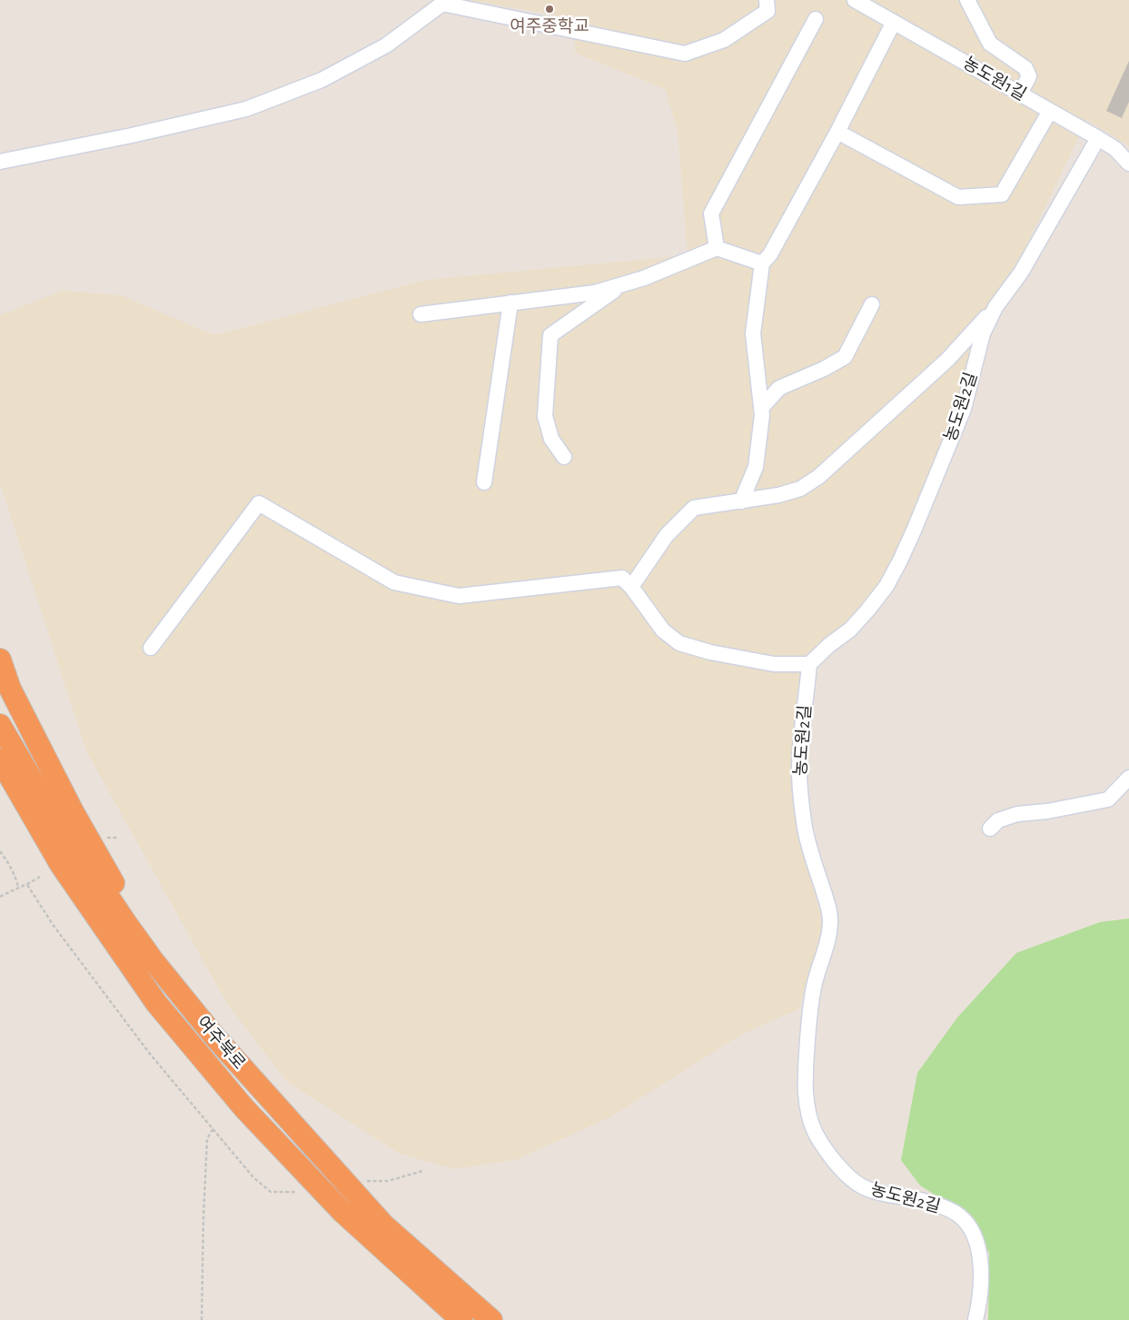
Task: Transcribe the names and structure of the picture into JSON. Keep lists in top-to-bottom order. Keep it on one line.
{"streets":{"highway":["여주북로"],"street":["농도원1길","농도원2길"]},"crossings":[["농도원1길","농도원2길"]],"places":["여주중학교"]}
